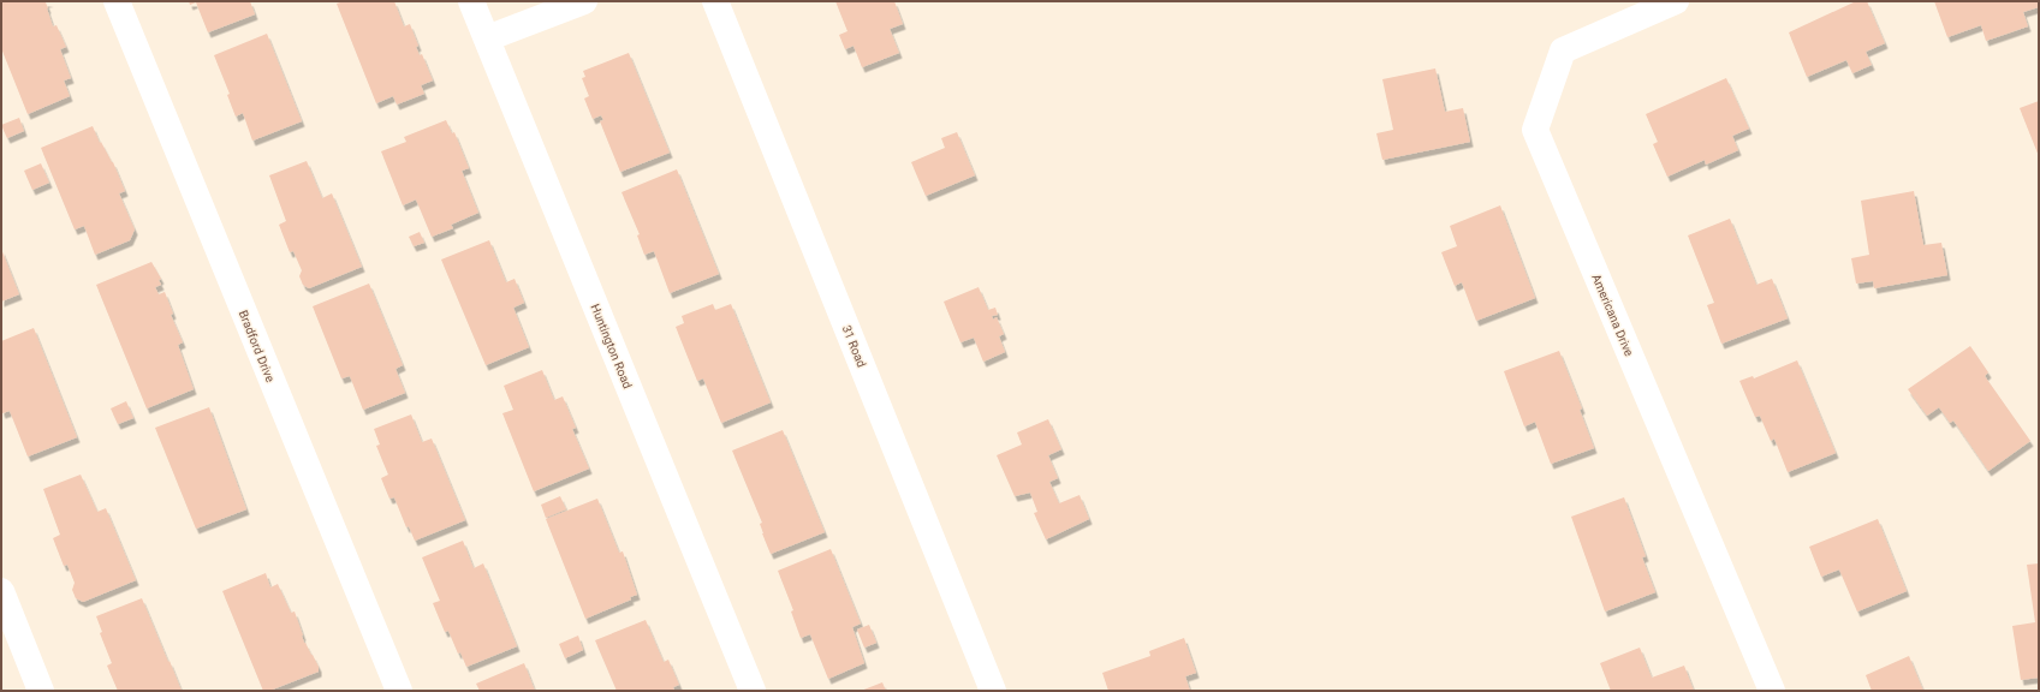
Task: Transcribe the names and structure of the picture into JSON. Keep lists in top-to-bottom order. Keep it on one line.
{"streets":{"street":["Americana Drive","Bradford Drive","Huntington Road","31 Road"]}}
